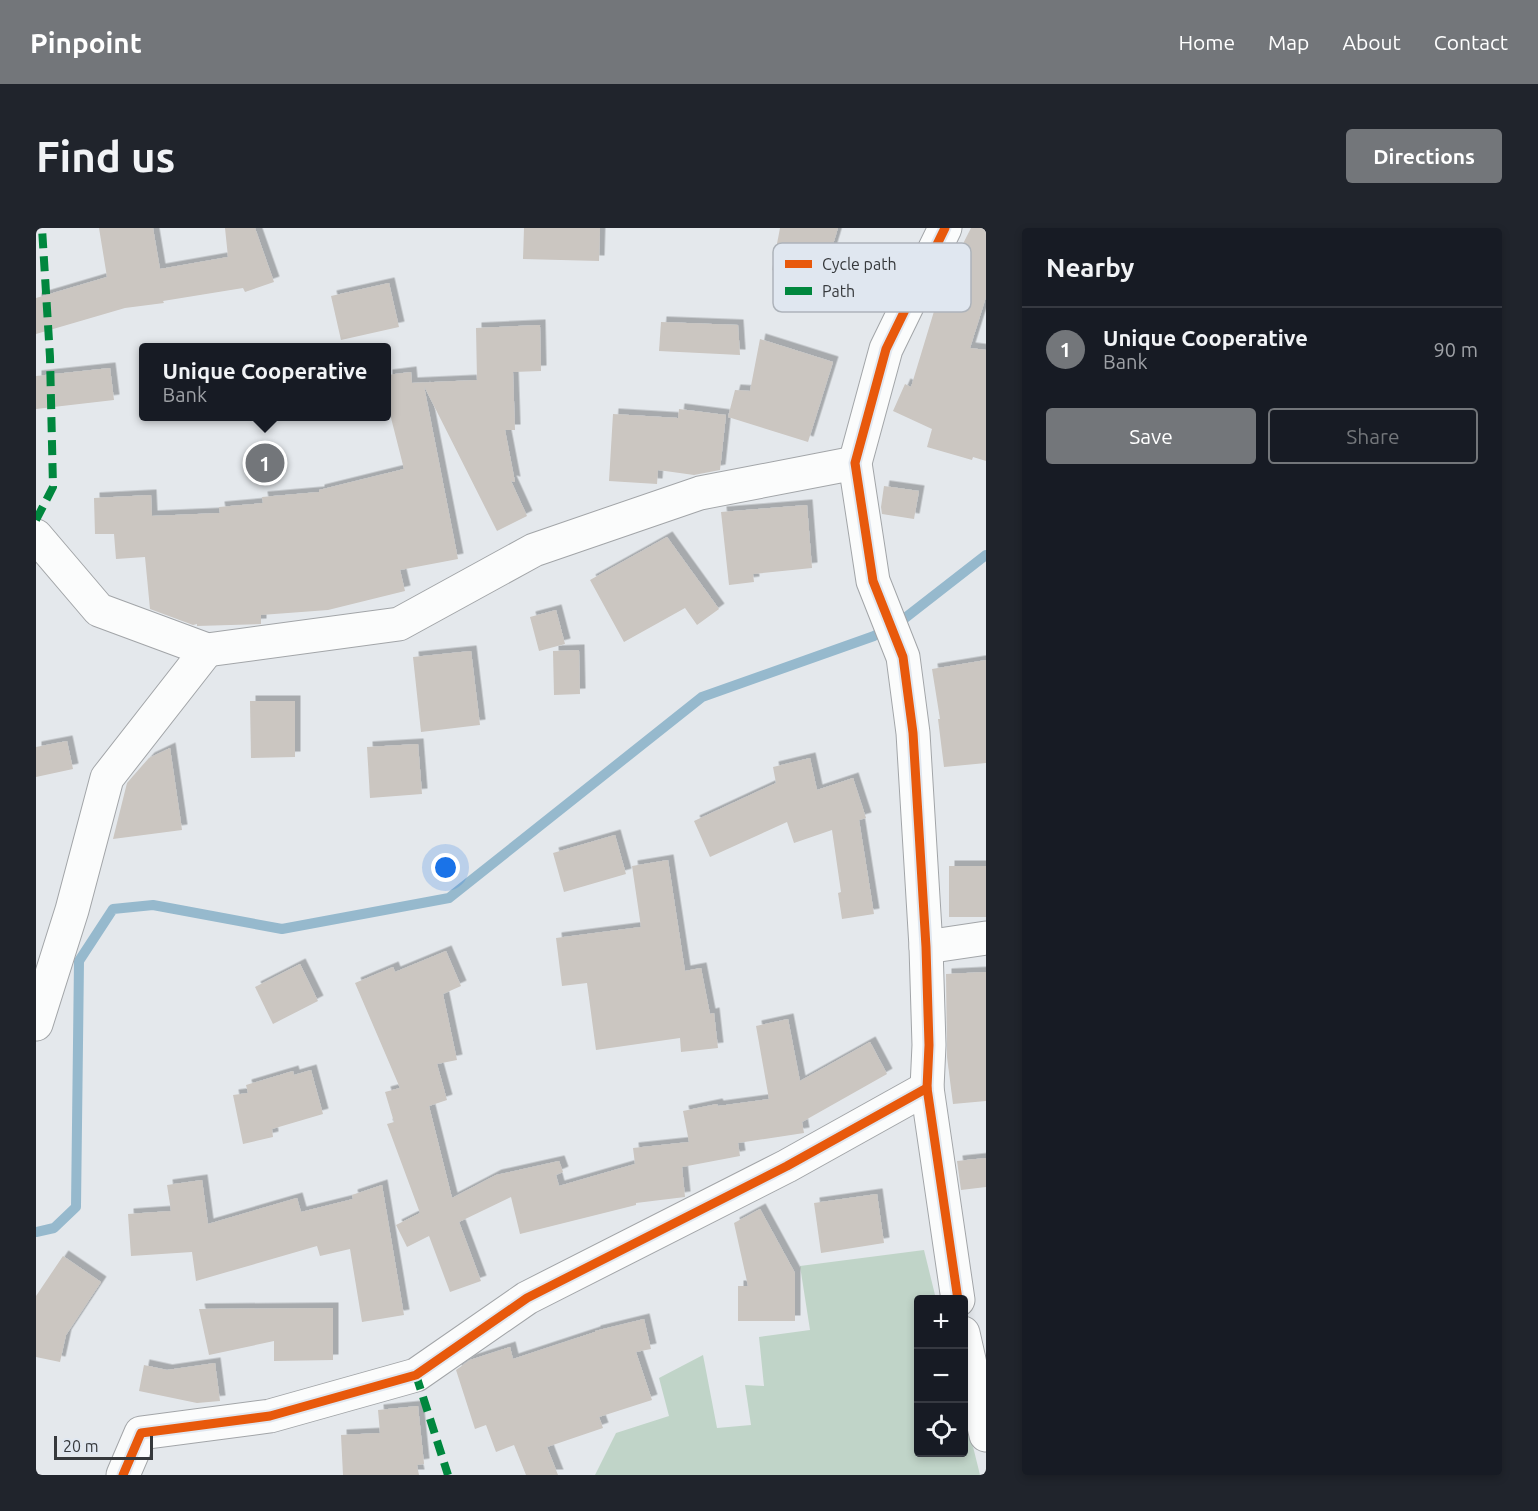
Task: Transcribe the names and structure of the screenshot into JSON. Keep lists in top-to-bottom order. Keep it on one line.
{"legend":["Cycle path","Path"],"scale_bar":"20 m","page":{"header":"Pinpoint","nav":["Home","Map","About","Contact"],"buttons":["Directions",["Save","Share"]],"title":"Find us","heading":"Nearby","list":[{"mark":"1","name":"Unique Cooperative","note":"Bank","value":"90 m"}],"popup":["Unique Cooperative","Bank"],"pins":"1","map_buttons":["+","−"],"scale":"20 m"}}
